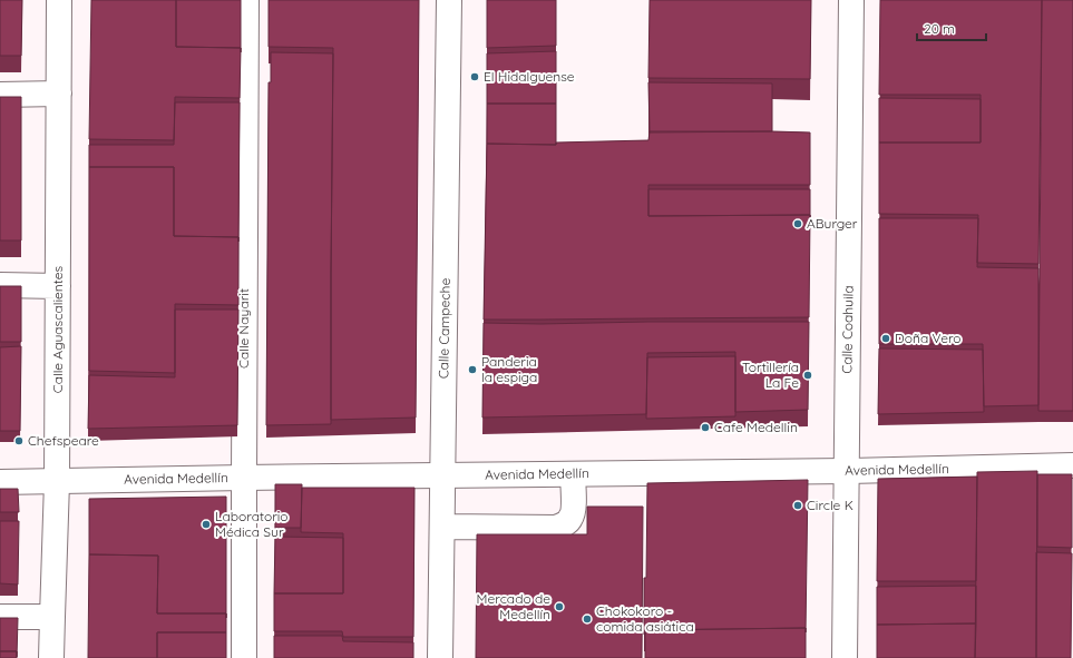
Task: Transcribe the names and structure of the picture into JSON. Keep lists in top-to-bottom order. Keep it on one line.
{"streets":{"street":["Calle Nayarit","Calle Campeche","Calle Aguascalientes","Calle Coahuila","Avenida Medellín"]},"crossings":[["Calle Nayarit","Avenida Medellín"],["Calle Campeche","Avenida Medellín"],["Calle Aguascalientes","Avenida Medellín"],["Calle Coahuila","Avenida Medellín"]],"places":["El Hidalguense","ABurger","Doña Vero","Panderia la espiga","Tortillería La Fe","Cafe Medellin","Chefspeare","Circle K","Laboratorio Médica Sur","Mercado de Medellín","Chokokoro - comida asiática"],"scale_bar":"20 m"}
